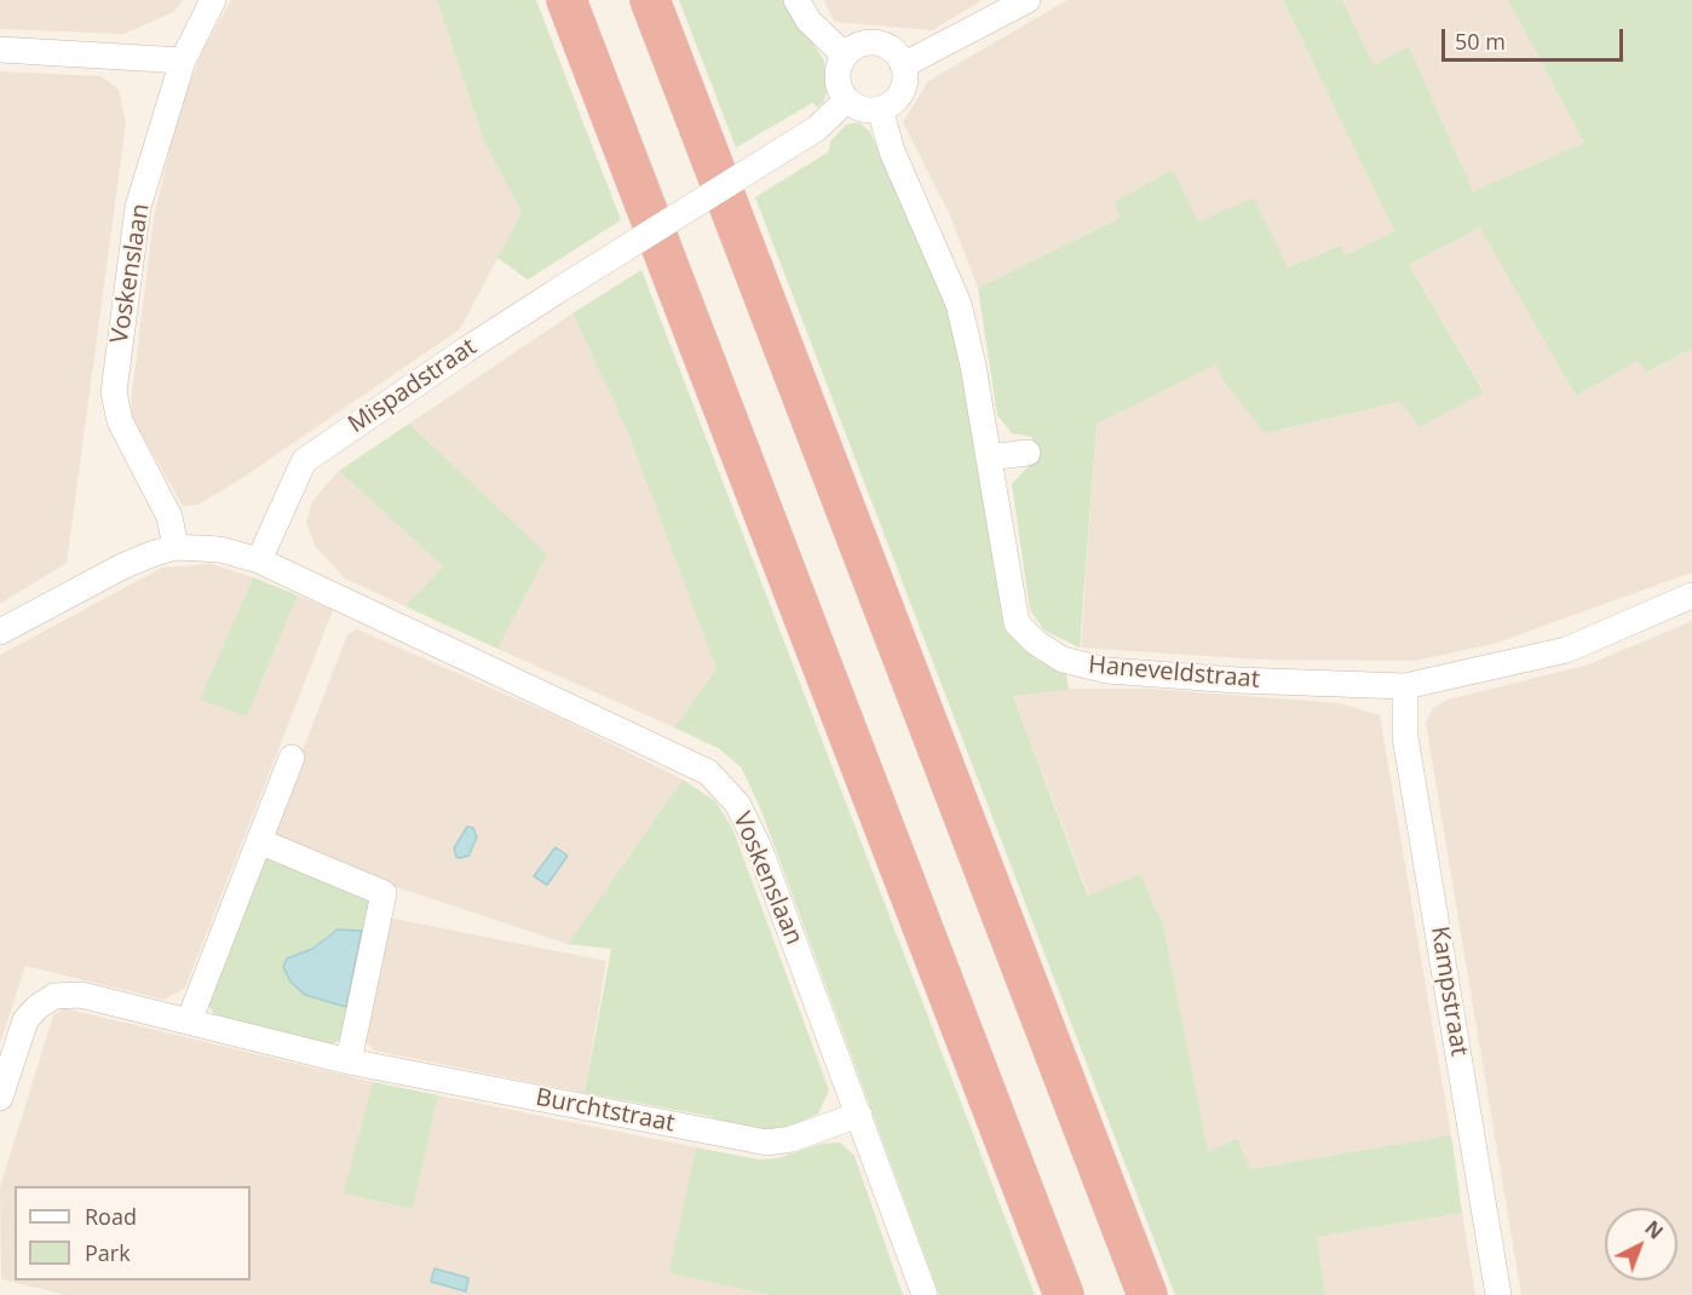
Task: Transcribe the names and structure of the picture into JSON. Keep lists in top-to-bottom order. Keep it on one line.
{"streets":{"street":["Voskenslaan","Mispadstraat","Haneveldstraat","Kampstraat","Burchtstraat"]},"crossings":[["Voskenslaan","Mispadstraat"],["Voskenslaan","Burchtstraat"],["Mispadstraat","Haneveldstraat"],["Haneveldstraat","Kampstraat"]],"legend":["Road","Park"],"scale_bar":"50 m","north":"top right"}
